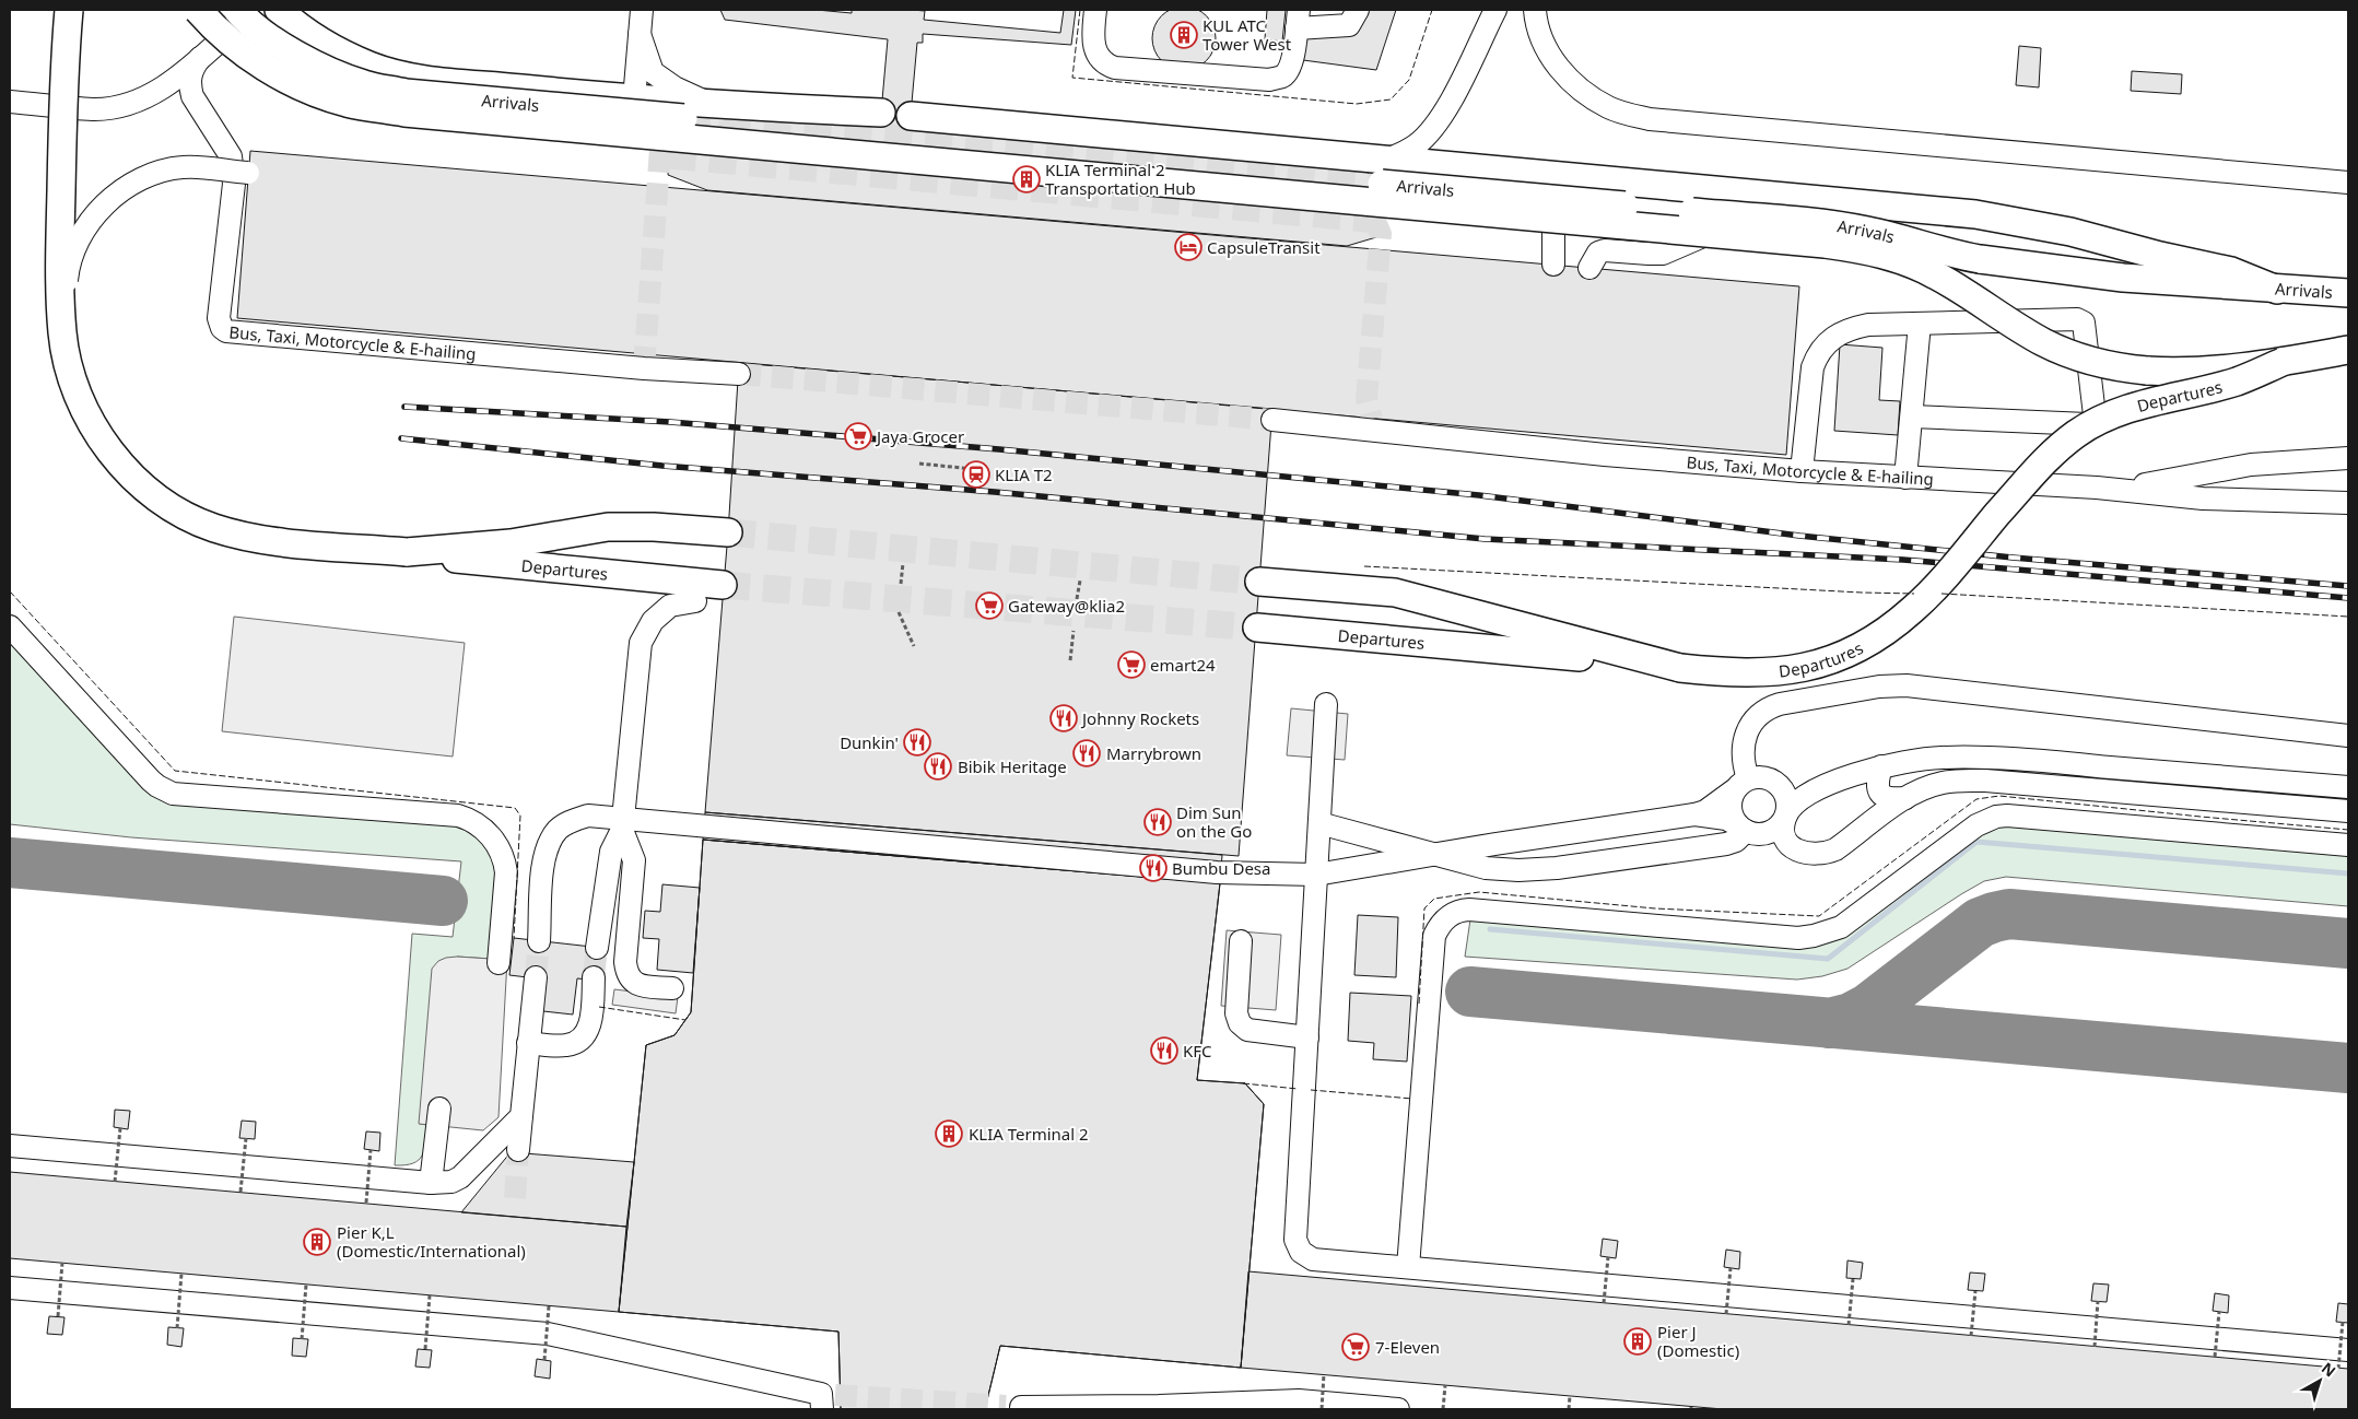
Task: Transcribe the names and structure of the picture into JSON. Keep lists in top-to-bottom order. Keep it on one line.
{"streets":{"main road":["Arrivals","Departures"],"street":["Bus, Taxi, Motorcycle & E-hailing"]},"places":{"building":["KUL ATC Tower West","KLIA Terminal 2 Transportation Hub","KLIA Terminal 2","Pier K,L (Domestic/International)","Pier J (Domestic)"],"hotel":["CapsuleTransit"],"supermarket":["Jaya Grocer","Gateway@klia2","emart24","7-Eleven"],"station":["KLIA T2"],"restaurant":["Johnny Rockets","Dunkin'","Marrybrown","Bibik Heritage","Dim Sun on the Go","Bumbu Desa","KFC"]},"north":"top right"}
